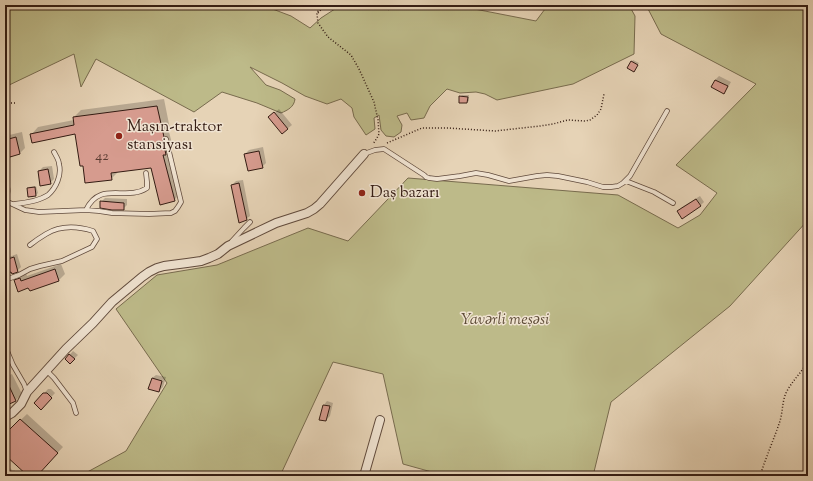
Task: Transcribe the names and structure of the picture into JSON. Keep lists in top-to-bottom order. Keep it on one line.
{"parks":["Yavərli meşəsi"],"places":["Maşın-traktor stansiyası","Daş bazarı"],"house_numbers":["42"]}
